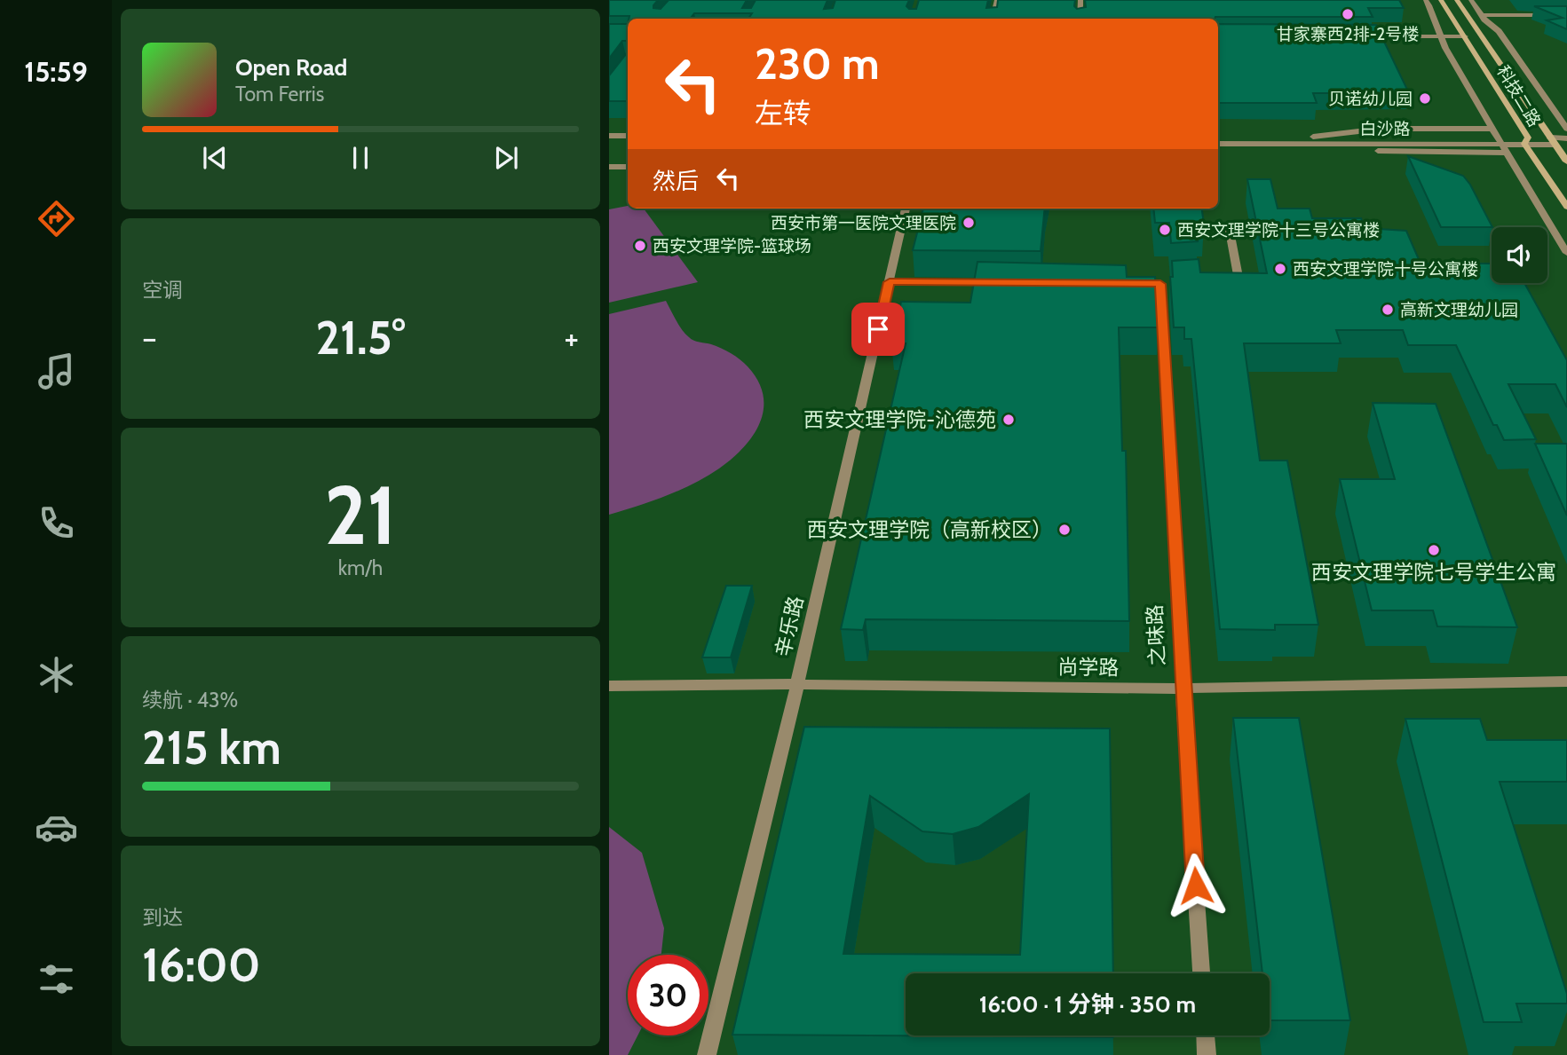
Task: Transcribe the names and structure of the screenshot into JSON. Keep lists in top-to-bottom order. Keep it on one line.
{"streets":{"main road":["科技二路"],"street":["白沙路","辛乐路","之味路","尚学路"]},"crossings":[["科技二路","白沙路"],["辛乐路","尚学路"],["之味路","尚学路"]],"places":["甘家寨西2排-2号楼","贝诺幼儿园","西安市第一医院文理医院","西安文理学院十三号公寓楼","西安文理学院-篮球场","西安文理学院十号公寓楼","高新文理幼儿园","西安文理学院-沁德苑","西安文理学院（高新校区）","西安文理学院七号学生公寓"],"page":{"tabs":"15:59","turn":["230 m","左转"],"song":["Open Road","Tom Ferris"],"then":"然后","tile":["空调",["21","km/h"],["续航 · 43%","215 km"],["到达","16:00"]],"heat":["−","21.5°","+"],"limit":"30","trip":"16:00 · 1 分钟 · 350 m"}}
